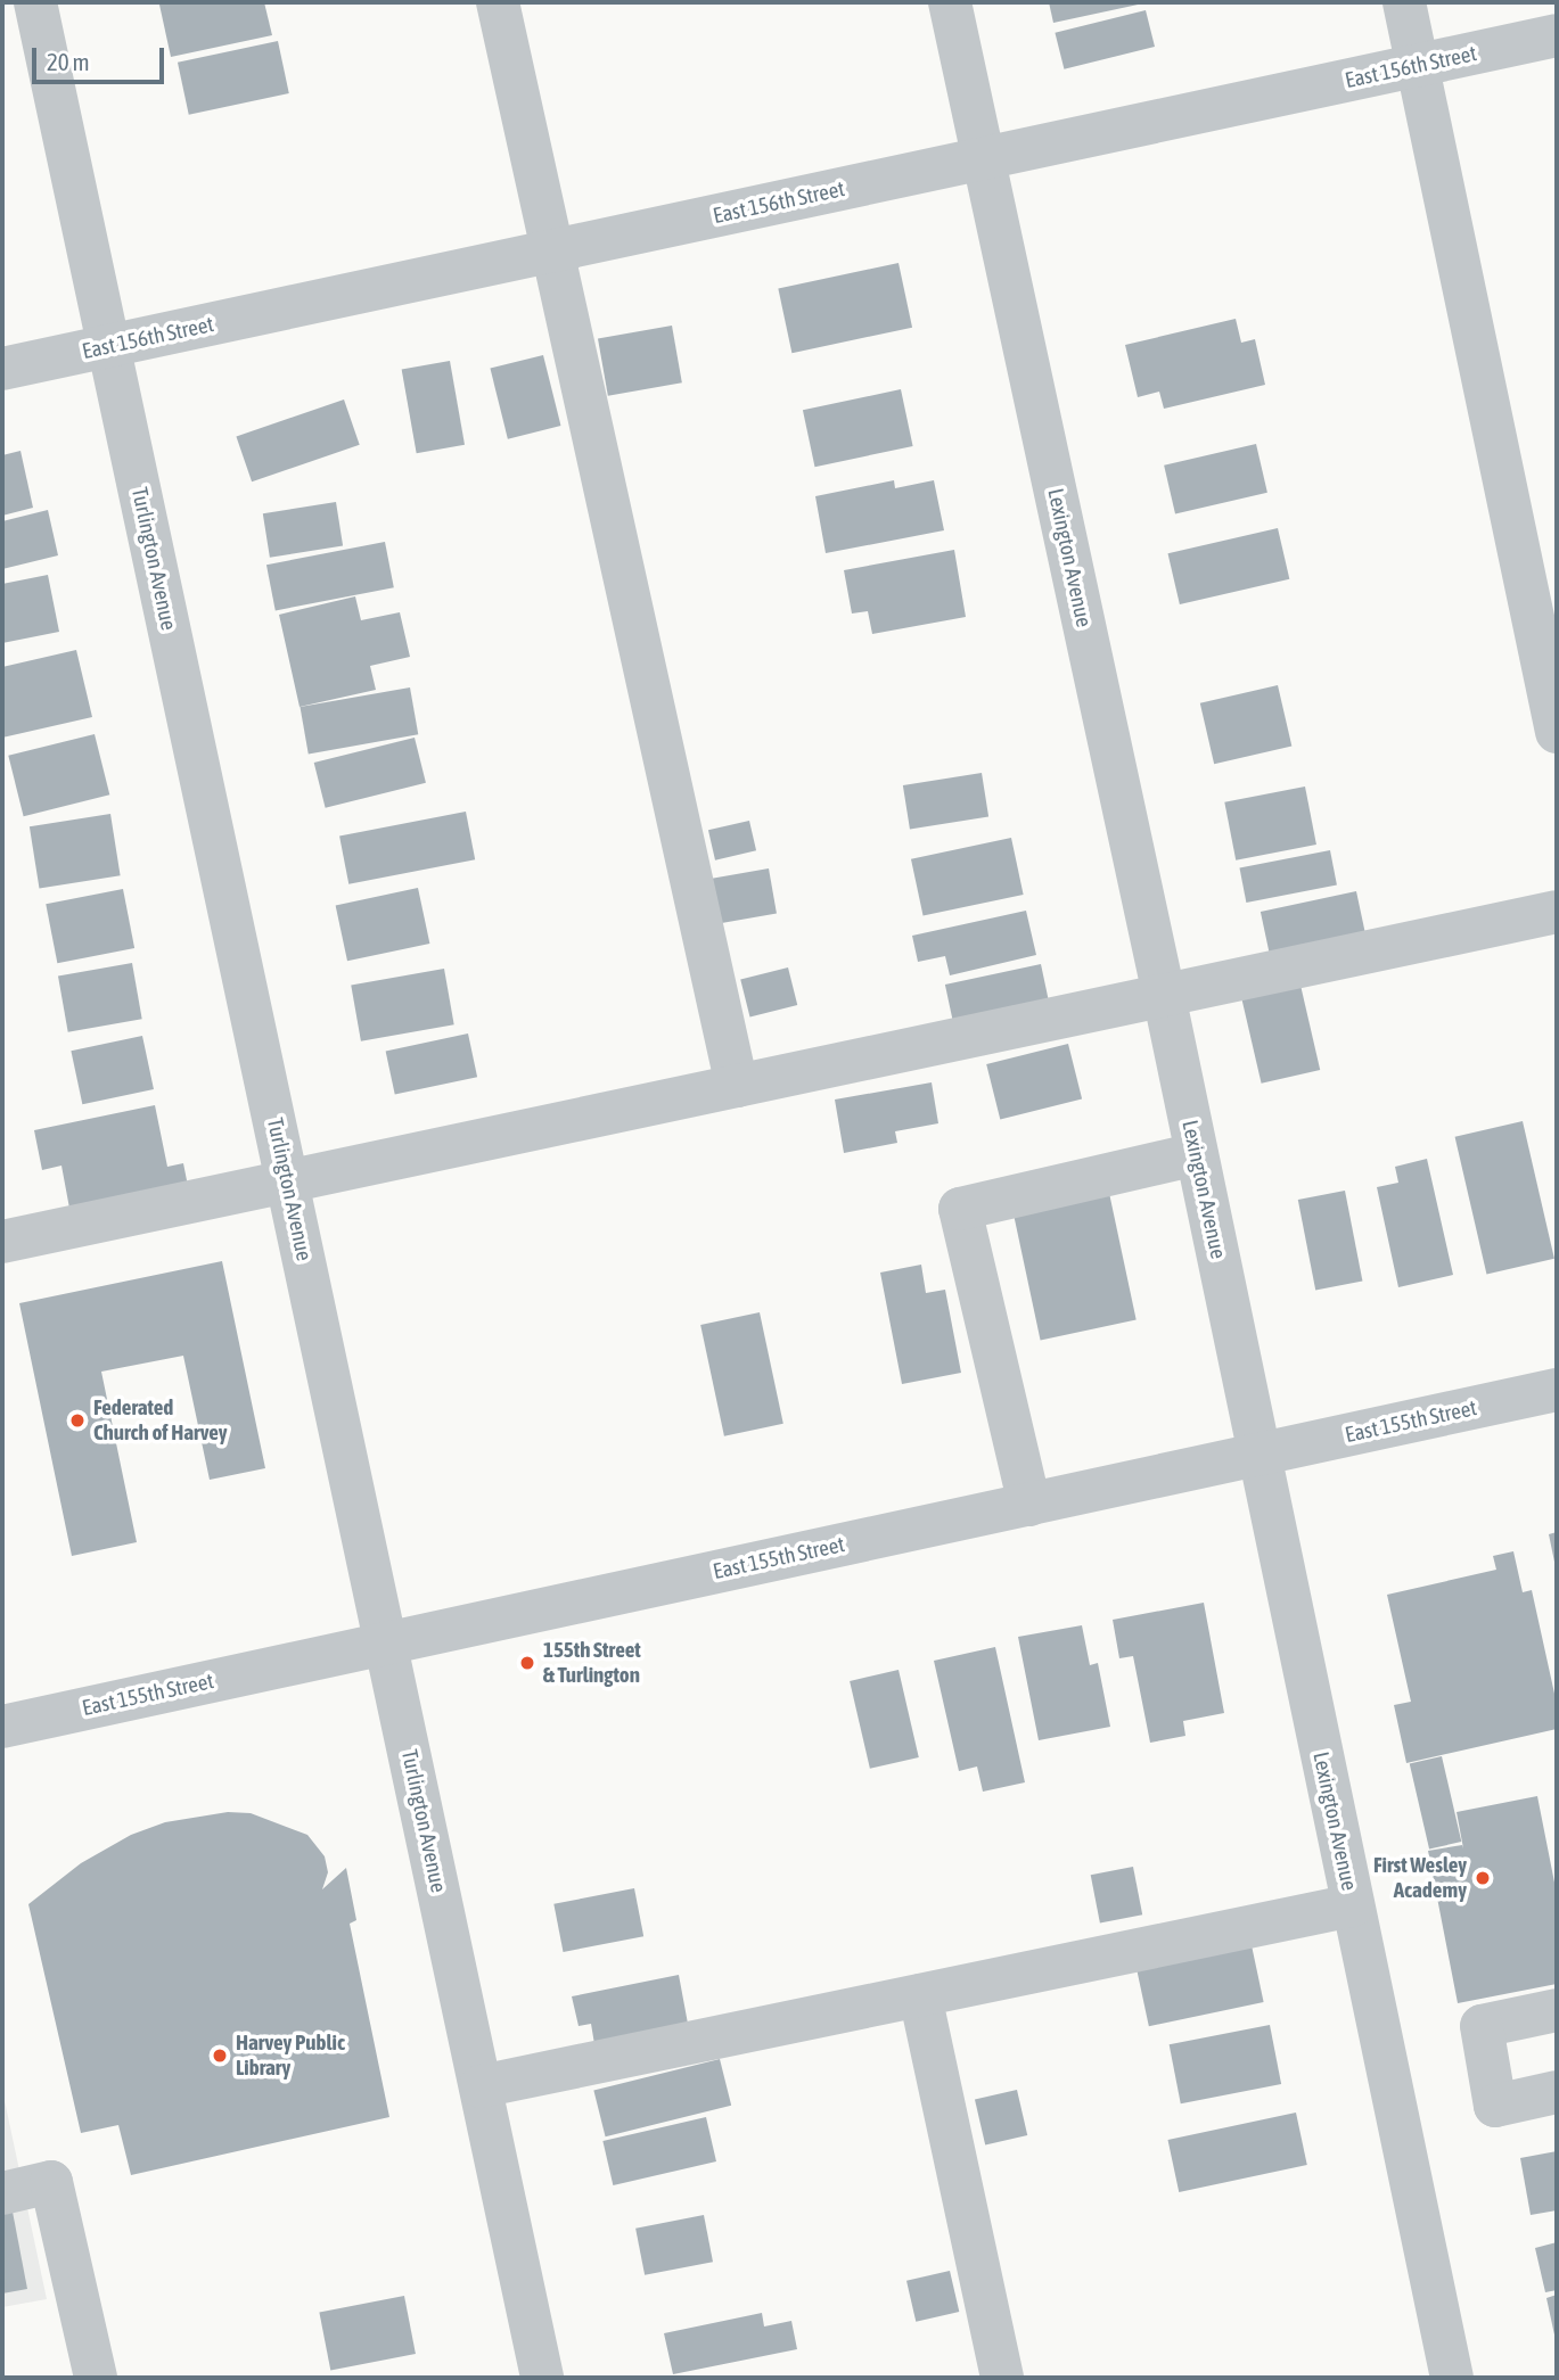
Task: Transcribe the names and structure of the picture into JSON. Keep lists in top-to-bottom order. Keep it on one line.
{"streets":{"street":["East 156th Street","Lexington Avenue","Turlington Avenue","East 155th Street"]},"crossings":[["East 156th Street","Lexington Avenue"],["East 156th Street","Turlington Avenue"],["Lexington Avenue","East 155th Street"],["Turlington Avenue","East 155th Street"]],"places":["Federated Church of Harvey","155th Street & Turlington","First Wesley Academy","Harvey Public Library"],"scale_bar":"20 m"}
